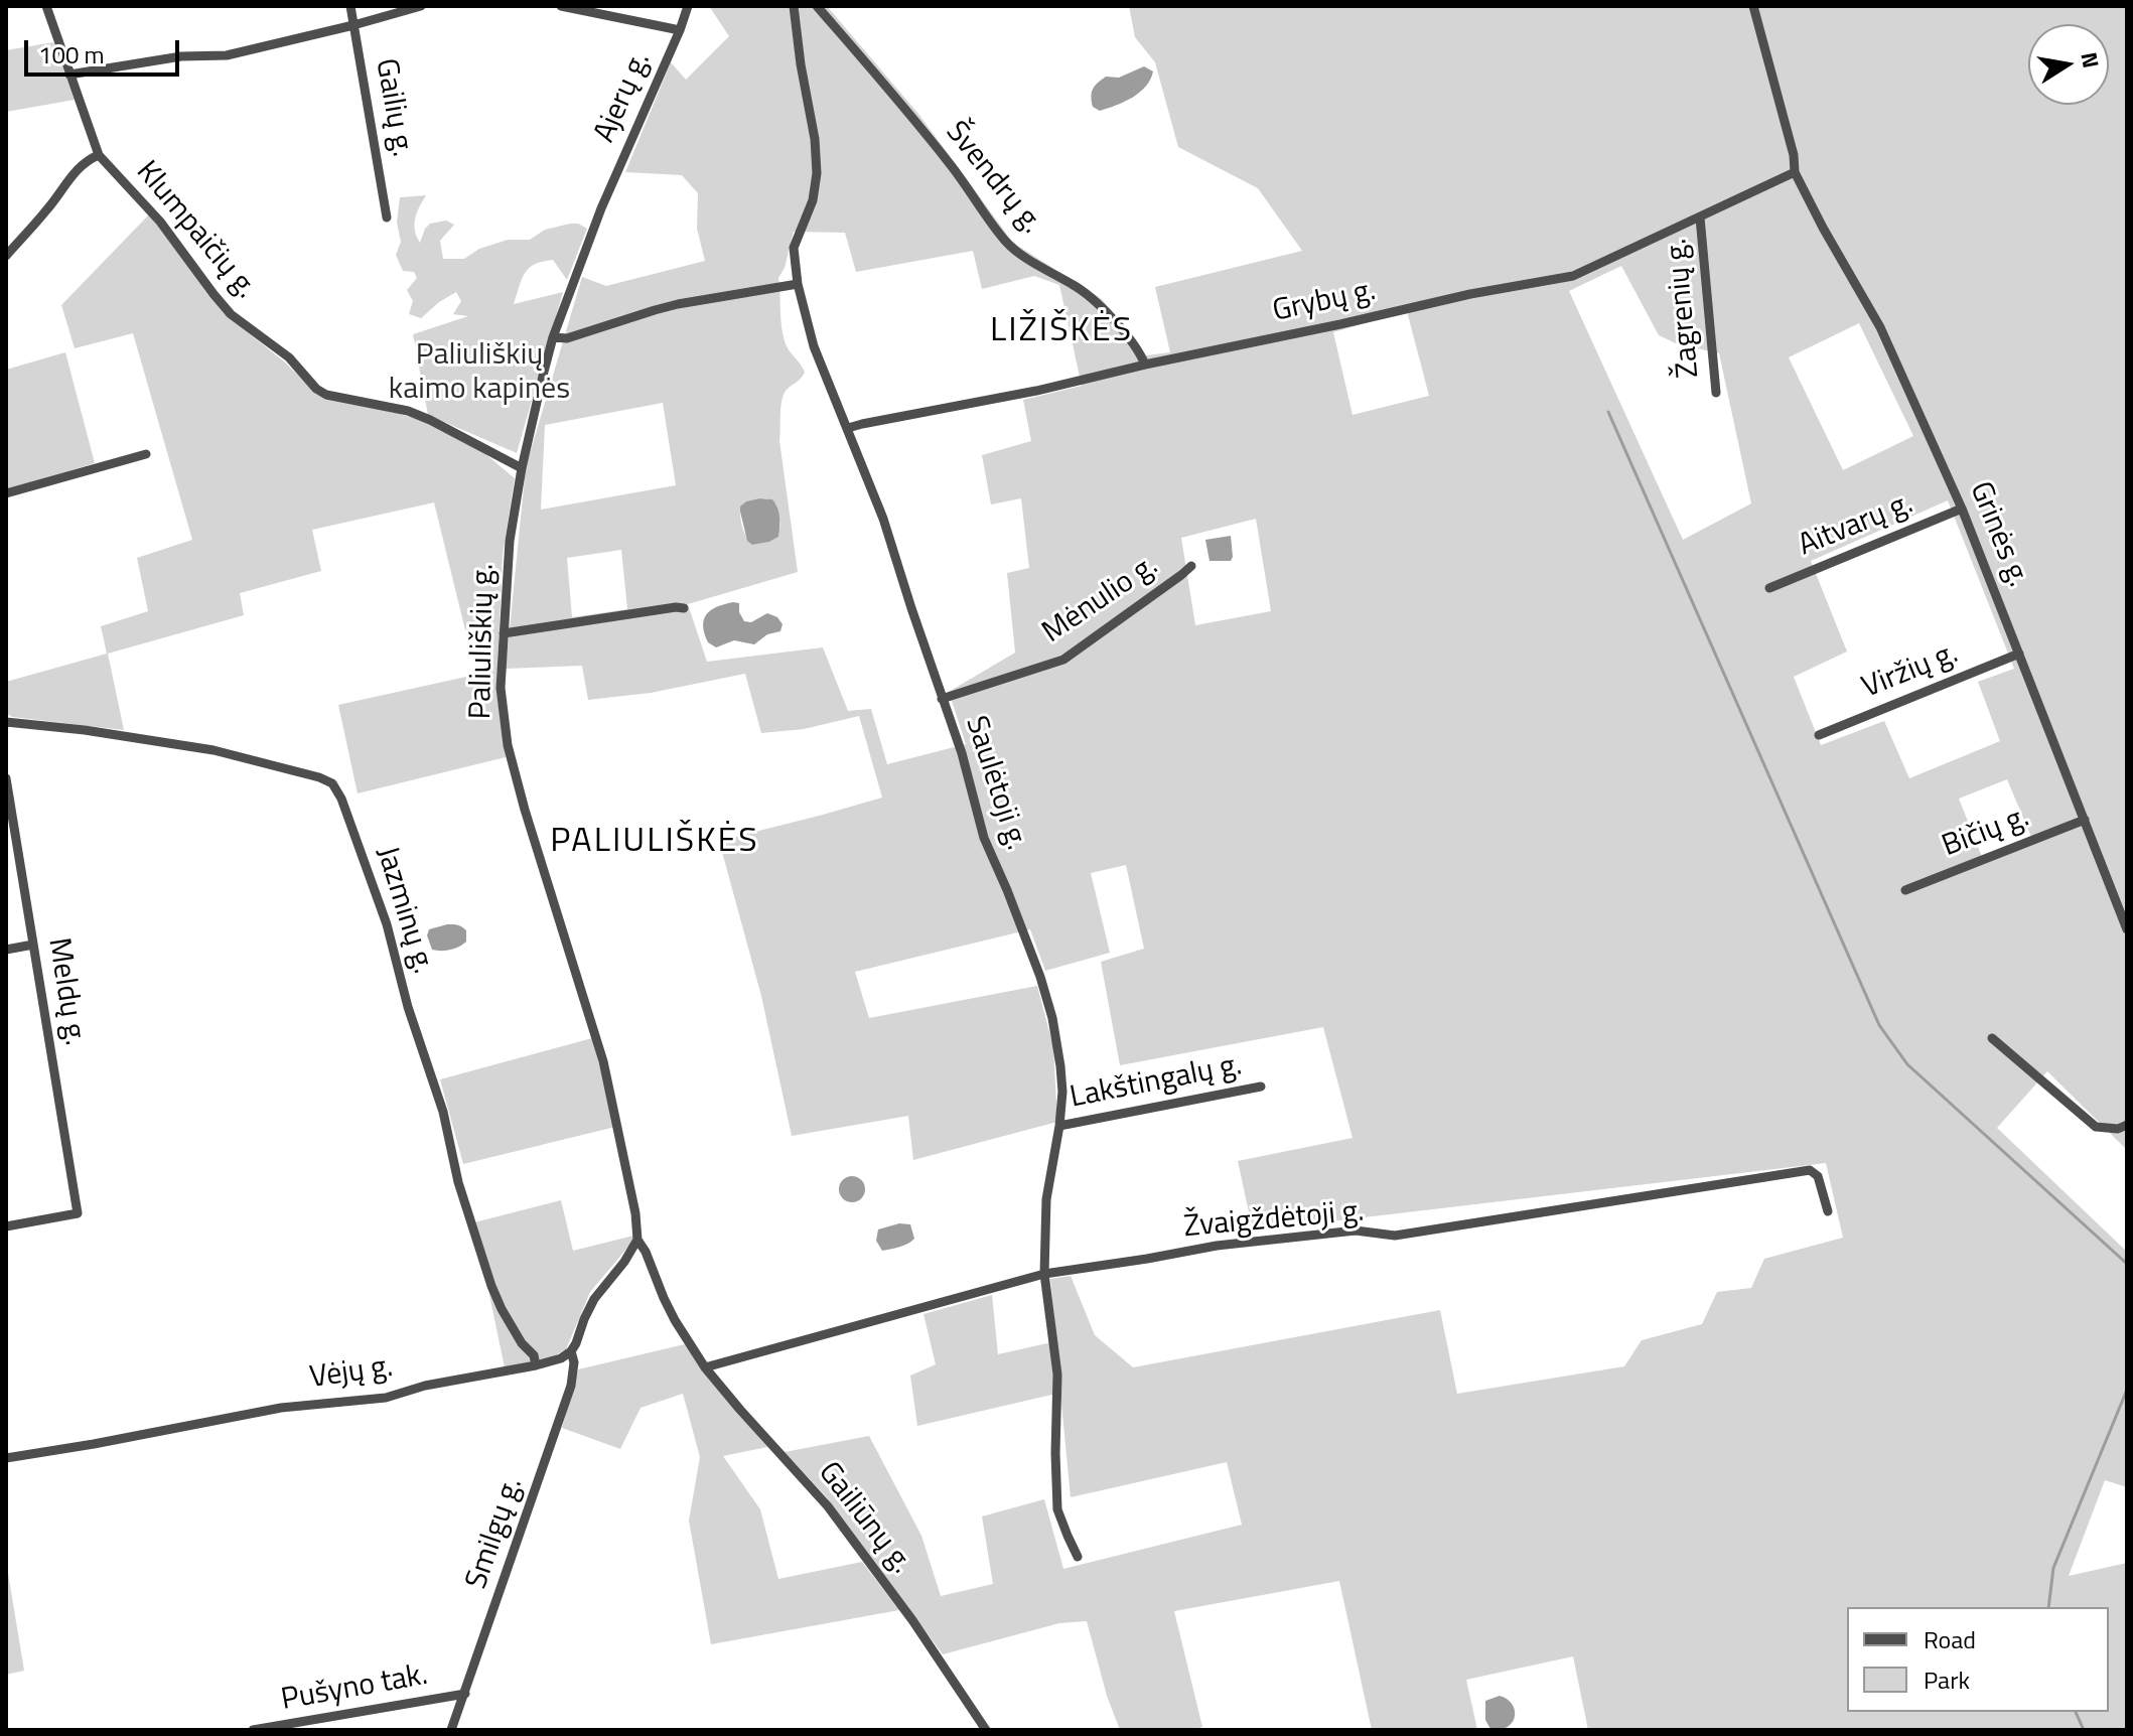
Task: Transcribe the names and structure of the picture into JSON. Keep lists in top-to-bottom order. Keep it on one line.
{"streets":{"street":["Ajerų g.","Gailių g.","Švendrų g.","Klumpaičių g.","Grybų g.","Žagrenių g.","Aitvarų g.","Grinės g.","Mėnulio g.","Paliuliškių g.","Viržių g.","Saulėtoji g.","Bičių g.","Jazminų g.","Meldų g.","Lakštingalų g.","Žvaigždėtoji g.","Vėjų g.","Gailiūnų g.","Smilgų g.","Pušyno tak."]},"crossings":[["Ajerų g.","Paliuliškių g."],["Švendrų g.","Grybų g."],["Klumpaičių g.","Paliuliškių g."],["Grybų g.","Žagrenių g."],["Grybų g.","Grinės g."],["Grybų g.","Saulėtoji g."],["Aitvarų g.","Grinės g."],["Grinės g.","Viržių g."],["Grinės g.","Bičių g."],["Mėnulio g.","Saulėtoji g."],["Paliuliškių g.","Gailiūnų g."],["Saulėtoji g.","Lakštingalų g."],["Saulėtoji g.","Žvaigždėtoji g."],["Jazminų g.","Vėjų g."],["Žvaigždėtoji g.","Gailiūnų g."],["Vėjų g.","Smilgų g."],["Smilgų g.","Pušyno tak."]],"districts":["LIŽIŠKĖS","PALIULIŠKĖS"],"parks":["Paliuliškių kaimo kapinės"],"legend":["Road","Park"],"scale_bar":"100 m","north":"right"}
